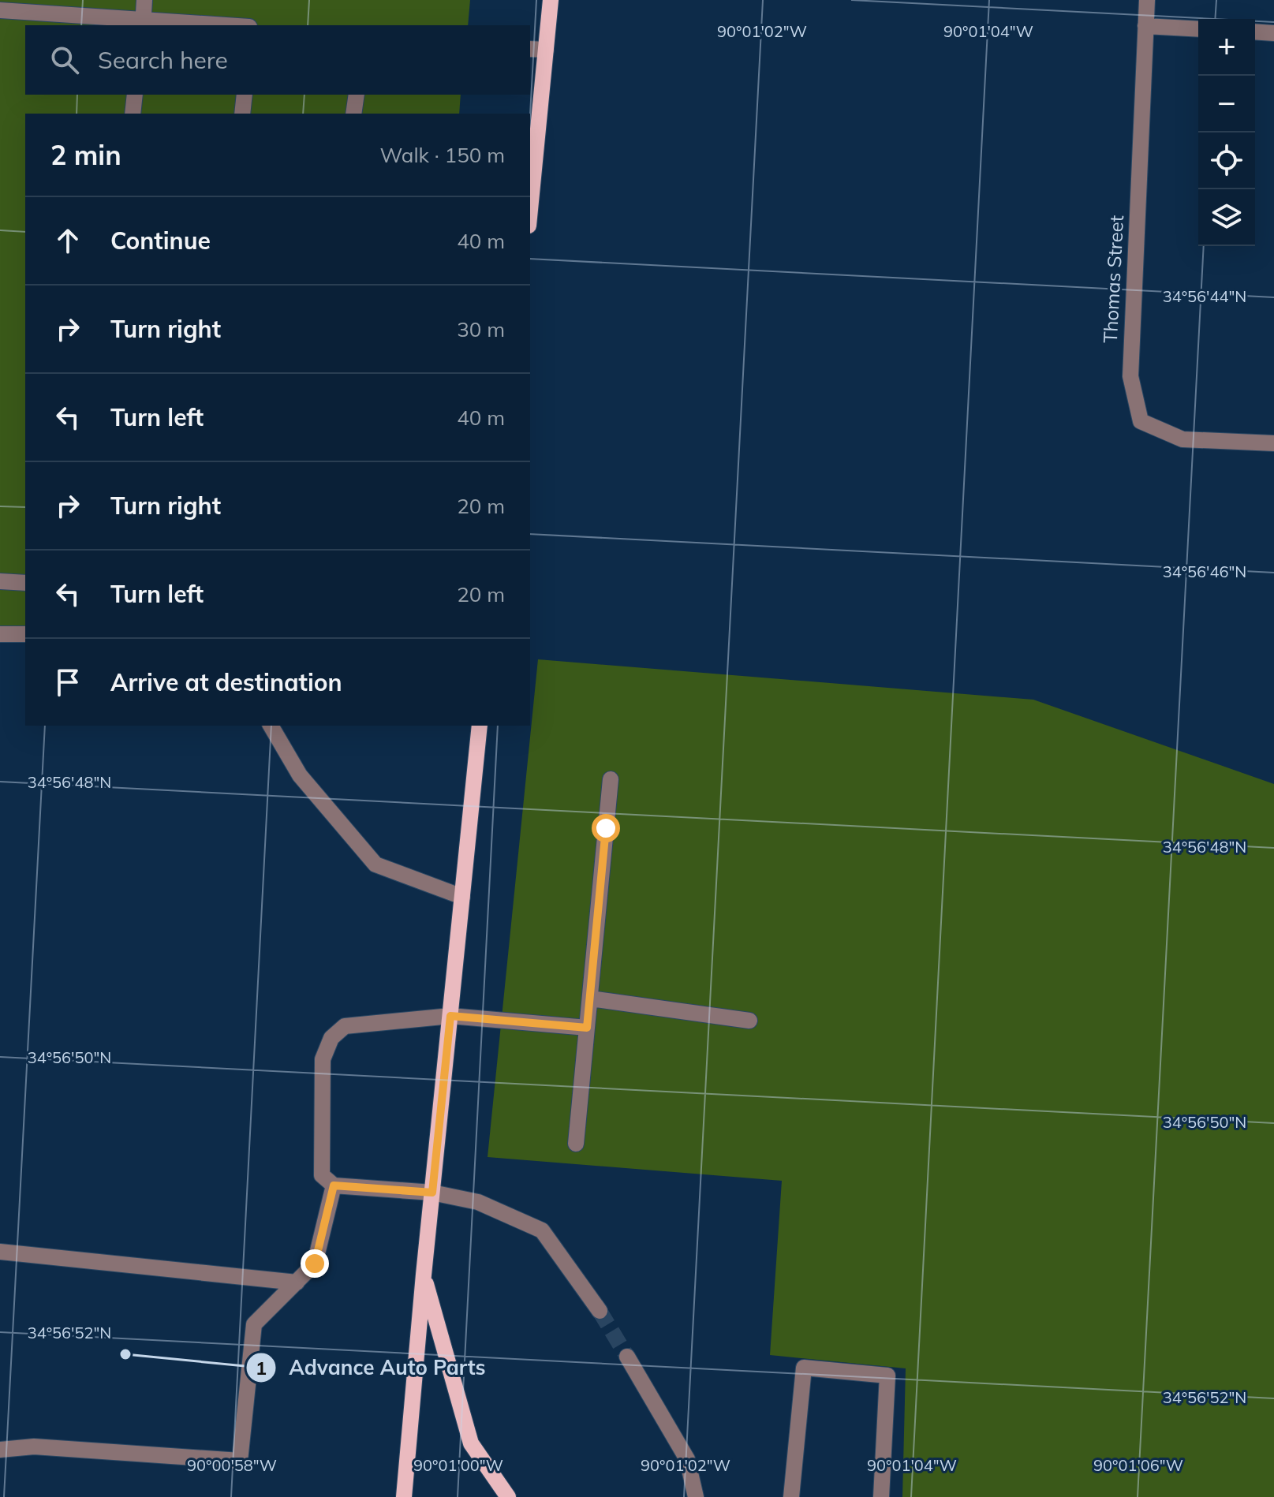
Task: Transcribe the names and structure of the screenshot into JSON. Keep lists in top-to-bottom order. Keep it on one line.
{"streets":{"street":["Thomas Street"]},"places":["Advance Auto Parts"],"page":{"map_buttons":["+","−"],"search":"Search here","heading":["2 min","Walk · 150 m"],"list":[["Continue","40 m"],["Turn right","30 m"],["Turn left","40 m"],["Turn right","20 m"],["Turn left","20 m"],"Arrive at destination"]},"coordinates":["90°01'02\"W","90°01'04\"W","34°56'44\"N","34°56'46\"N","34°56'48\"N","34°56'50\"N","34°56'52\"N","90°00'58\"W","90°01'00\"W","90°01'06\"W"]}
